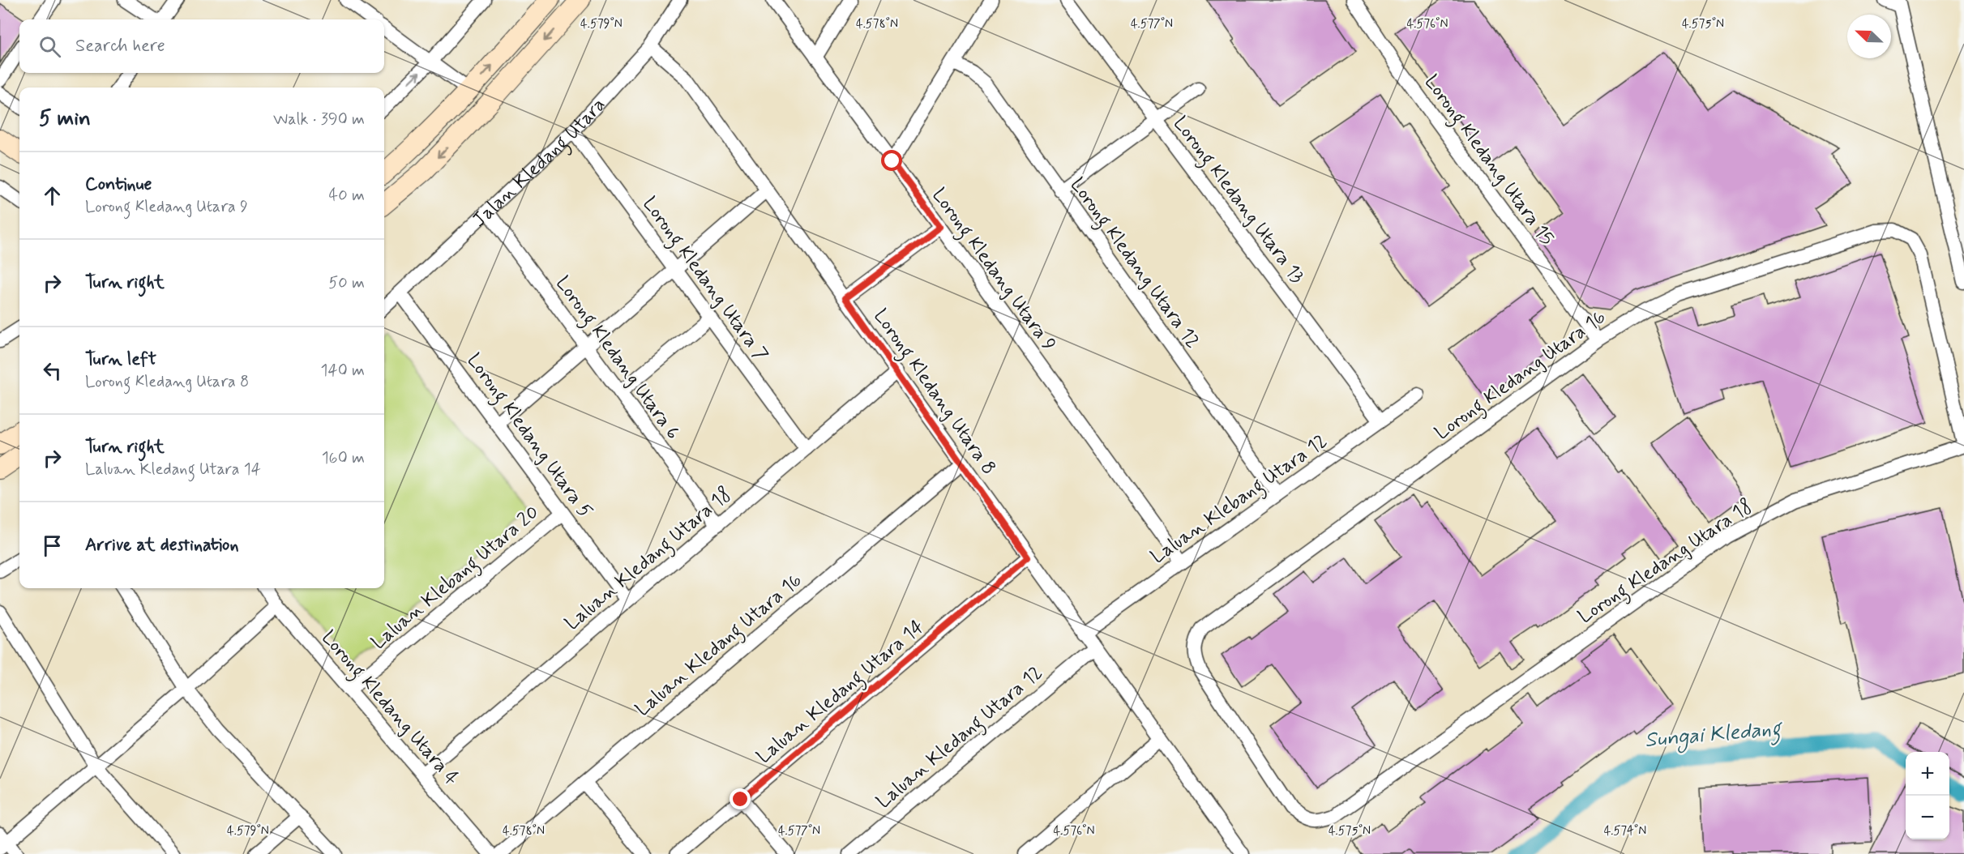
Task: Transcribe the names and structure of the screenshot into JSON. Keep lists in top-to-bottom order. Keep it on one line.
{"streets":{"street":["Lorong Kledang Utara 15","Jalan Kledang Utara","Lorong Kledang Utara 13","Lorong Kledang Utara 12","Lorong Kledang Utara 9","Lorong Kledang Utara 7","Lorong Kledang Utara 6","Lorong Kledang Utara 16","Lorong Kledang Utara 8","Lorong Kledang Utara 5","Laluan Klebang Utara 12","Laluan Kledang Utara 18","Lorong Kledang Utara 18","Laluan Klebang Utara 20","Laluan Kledang Utara 16","Laluan Kledang Utara 14","Lorong Kledang Utara 4","Laluan Kledang Utara 12"]},"crossings":[["Lorong Kledang Utara 15","Lorong Kledang Utara 16"],["Jalan Kledang Utara","Lorong Kledang Utara 7"],["Jalan Kledang Utara","Lorong Kledang Utara 6"],["Jalan Kledang Utara","Lorong Kledang Utara 8"],["Jalan Kledang Utara","Lorong Kledang Utara 5"],["Lorong Kledang Utara 13","Laluan Klebang Utara 12"],["Lorong Kledang Utara 12","Laluan Klebang Utara 12"],["Lorong Kledang Utara 9","Laluan Klebang Utara 12"],["Lorong Kledang Utara 7","Laluan Kledang Utara 18"],["Lorong Kledang Utara 6","Laluan Kledang Utara 18"],["Lorong Kledang Utara 16","Lorong Kledang Utara 18"],["Lorong Kledang Utara 8","Laluan Klebang Utara 12"],["Lorong Kledang Utara 8","Laluan Kledang Utara 18"],["Lorong Kledang Utara 8","Laluan Kledang Utara 16"],["Lorong Kledang Utara 8","Laluan Kledang Utara 14"],["Lorong Kledang Utara 8","Laluan Kledang Utara 12"],["Lorong Kledang Utara 5","Laluan Kledang Utara 18"],["Lorong Kledang Utara 5","Laluan Klebang Utara 20"],["Laluan Kledang Utara 18","Lorong Kledang Utara 4"],["Laluan Klebang Utara 20","Lorong Kledang Utara 4"]],"water":["Sungai Kledang"],"north":"top left","page":{"search":"Search here","heading":["5 min","Walk · 390 m"],"list":[["Continue","Lorong Kledang Utara 9","40 m"],["Turn right","50 m"],["Turn left","Lorong Kledang Utara 8","140 m"],["Turn right","Laluan Kledang Utara 14","160 m"],"Arrive at destination"],"map_buttons":["+","−"]},"coordinates":["4.579°N","4.578°N","4.577°N","4.576°N","4.575°N","4.574°N"]}
